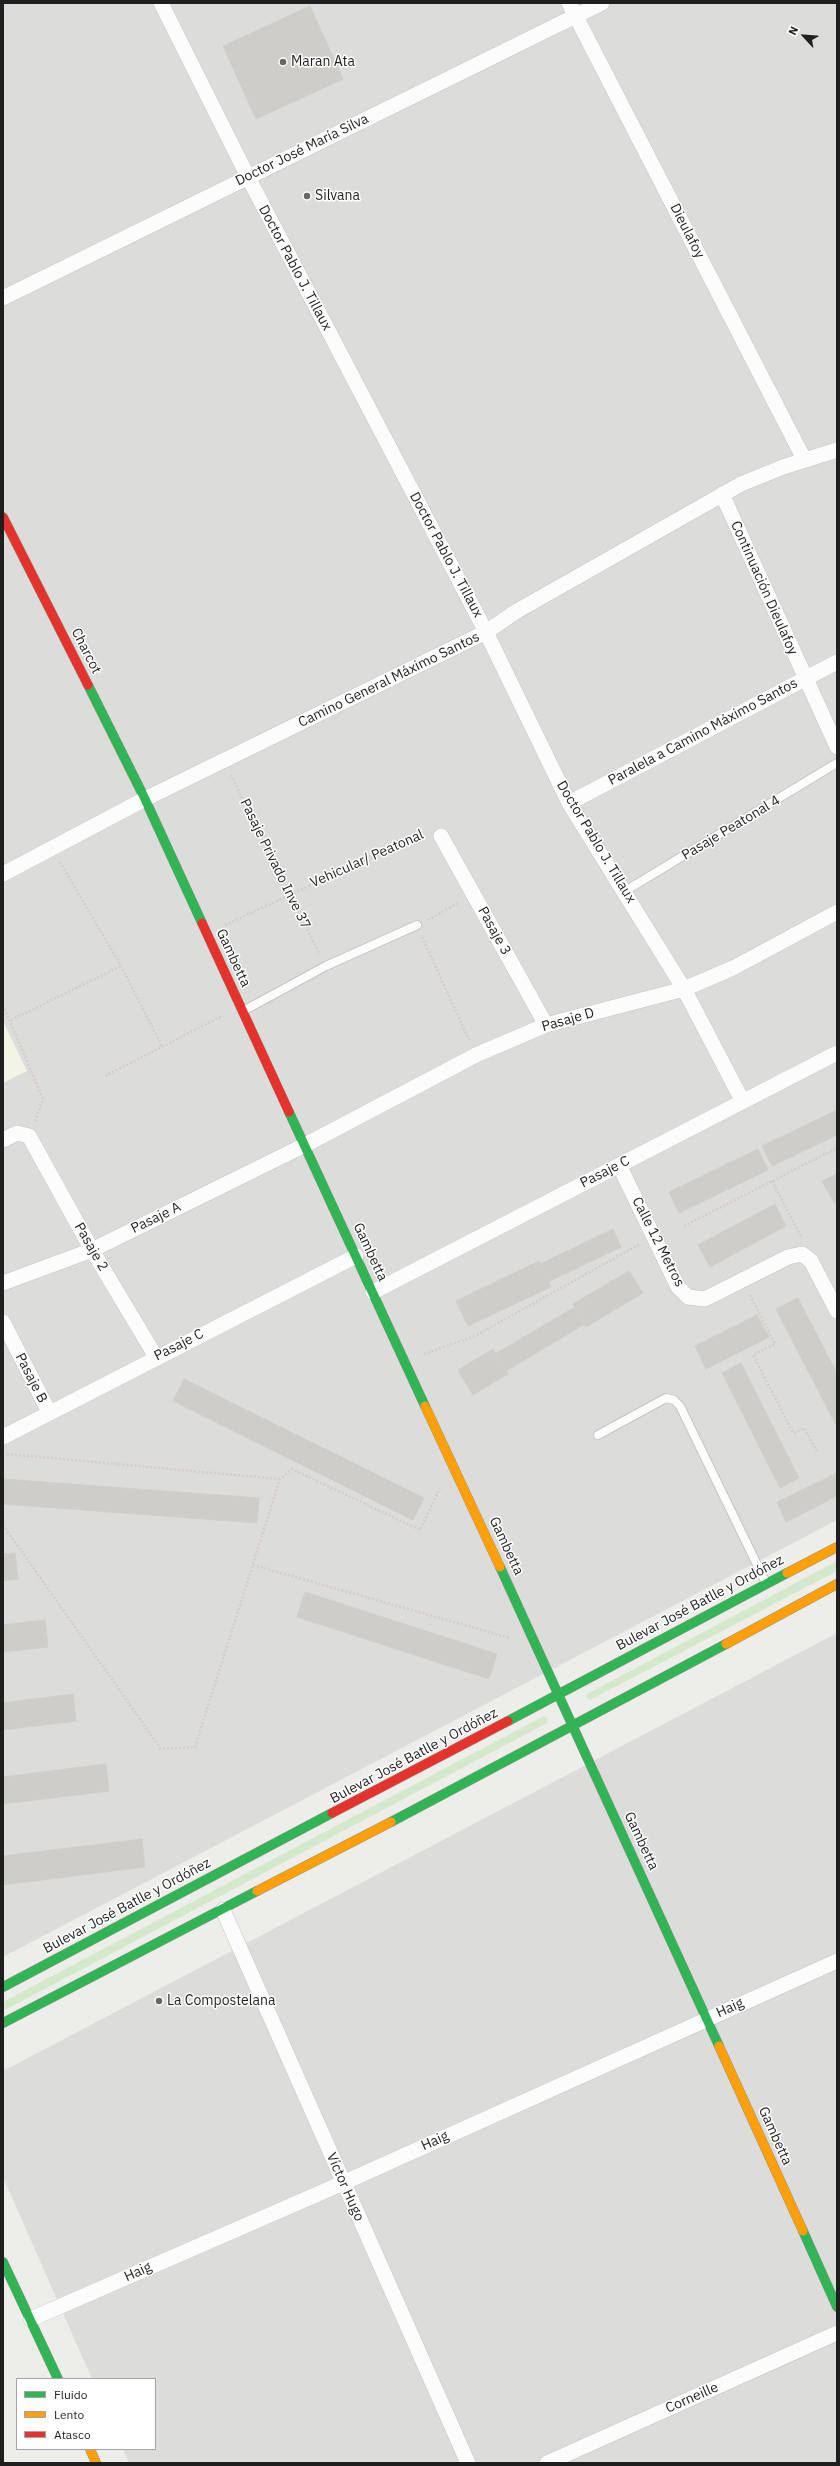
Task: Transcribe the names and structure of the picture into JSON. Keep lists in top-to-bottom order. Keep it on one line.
{"streets":{"main road":["Charcot","Gambetta","Bulevar José Batlle y Ordóñez"],"street":["Doctor José María Silva","Dieulafoy","Doctor Pablo J. Tillaux","Continuación Dieulafoy","Camino General Máximo Santos","Paralela a Camino Máximo Santos","Pasaje 3","Pasaje D","Pasaje C","Pasaje A","Calle 12 Metros","Pasaje 2","Pasaje B","Haig","Víctor Hugo","Corneille"],"lane":["Pasaje Peatonal 4"],"path":["Vehicular/ Peatonal","Pasaje Privado Inve 37"]},"crossings":[["Doctor José María Silva","Dieulafoy"],["Doctor José María Silva","Doctor Pablo J. Tillaux"],["Dieulafoy","Camino General Máximo Santos"],["Doctor Pablo J. Tillaux","Camino General Máximo Santos"],["Doctor Pablo J. Tillaux","Paralela a Camino Máximo Santos"],["Doctor Pablo J. Tillaux","Pasaje Peatonal 4"],["Doctor Pablo J. Tillaux","Pasaje D"],["Doctor Pablo J. Tillaux","Pasaje C"],["Continuación Dieulafoy","Camino General Máximo Santos"],["Continuación Dieulafoy","Paralela a Camino Máximo Santos"],["Charcot","Camino General Máximo Santos"],["Charcot","Gambetta"],["Camino General Máximo Santos","Pasaje Privado Inve 37"],["Camino General Máximo Santos","Gambetta"],["Vehicular/ Peatonal","Pasaje Privado Inve 37"],["Vehicular/ Peatonal","Pasaje 3"],["Vehicular/ Peatonal","Gambetta"],["Pasaje 3","Pasaje D"],["Gambetta","Pasaje D"],["Gambetta","Pasaje C"],["Gambetta","Pasaje A"],["Gambetta","Bulevar José Batlle y Ordóñez"],["Gambetta","Haig"],["Pasaje D","Pasaje A"],["Pasaje C","Calle 12 Metros"],["Pasaje C","Pasaje 2"],["Pasaje C","Pasaje B"],["Pasaje A","Pasaje 2"],["Haig","Víctor Hugo"]],"places":["Maran Ata","Silvana","La Compostelana"],"legend":["Fluido","Lento","Atasco"],"north":"top left"}
